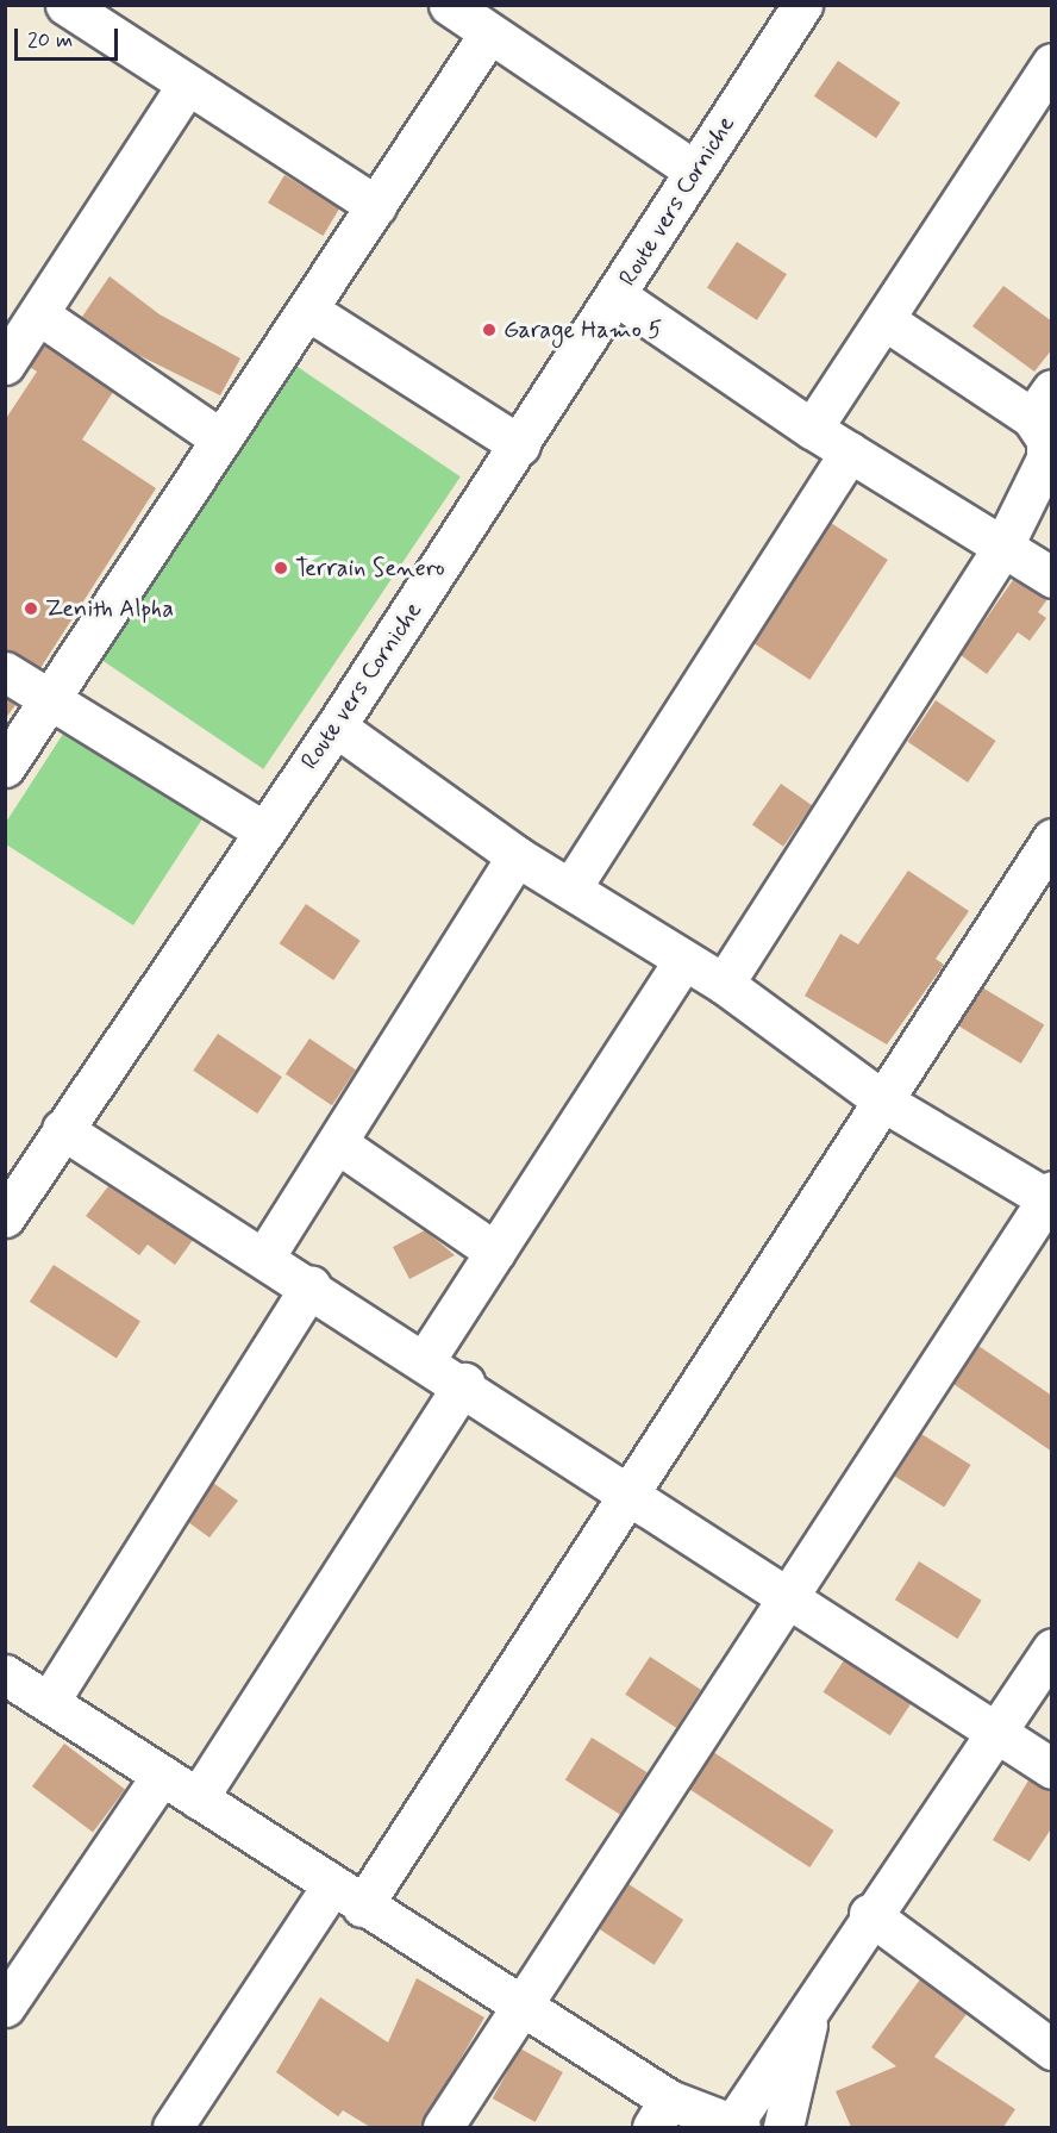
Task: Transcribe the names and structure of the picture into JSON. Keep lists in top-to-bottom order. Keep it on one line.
{"streets":{"street":["Route vers Corniche"]},"places":["Garage Hamo 5","Terrain Senero","Zenith Alpha"],"scale_bar":"20 m"}
